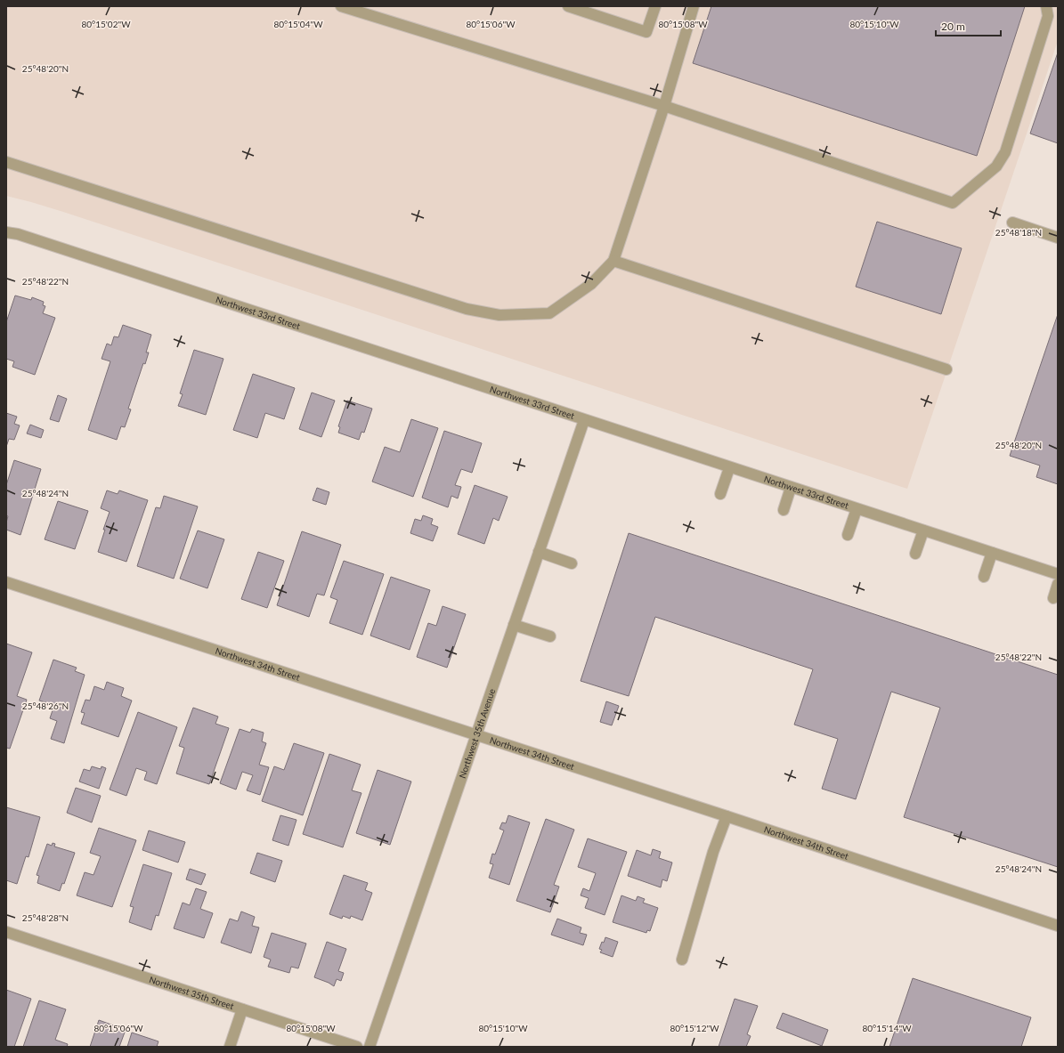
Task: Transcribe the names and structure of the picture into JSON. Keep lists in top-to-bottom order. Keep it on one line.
{"streets":{"street":["Northwest 33rd Street","Northwest 34th Street","Northwest 35th Avenue","Northwest 35th Street"]},"crossings":[["Northwest 33rd Street","Northwest 35th Avenue"],["Northwest 34th Street","Northwest 35th Avenue"]],"scale_bar":"20 m","coordinates":["80°15'04\"W","80°15'02\"W","80°15'06\"W","80°15'08\"W","80°15'10\"W","25°48'20\"N","25°48'18\"N","25°48'22\"N","25°48'24\"N","25°48'26\"N","25°48'28\"N","80°15'12\"W","80°15'14\"W"]}
